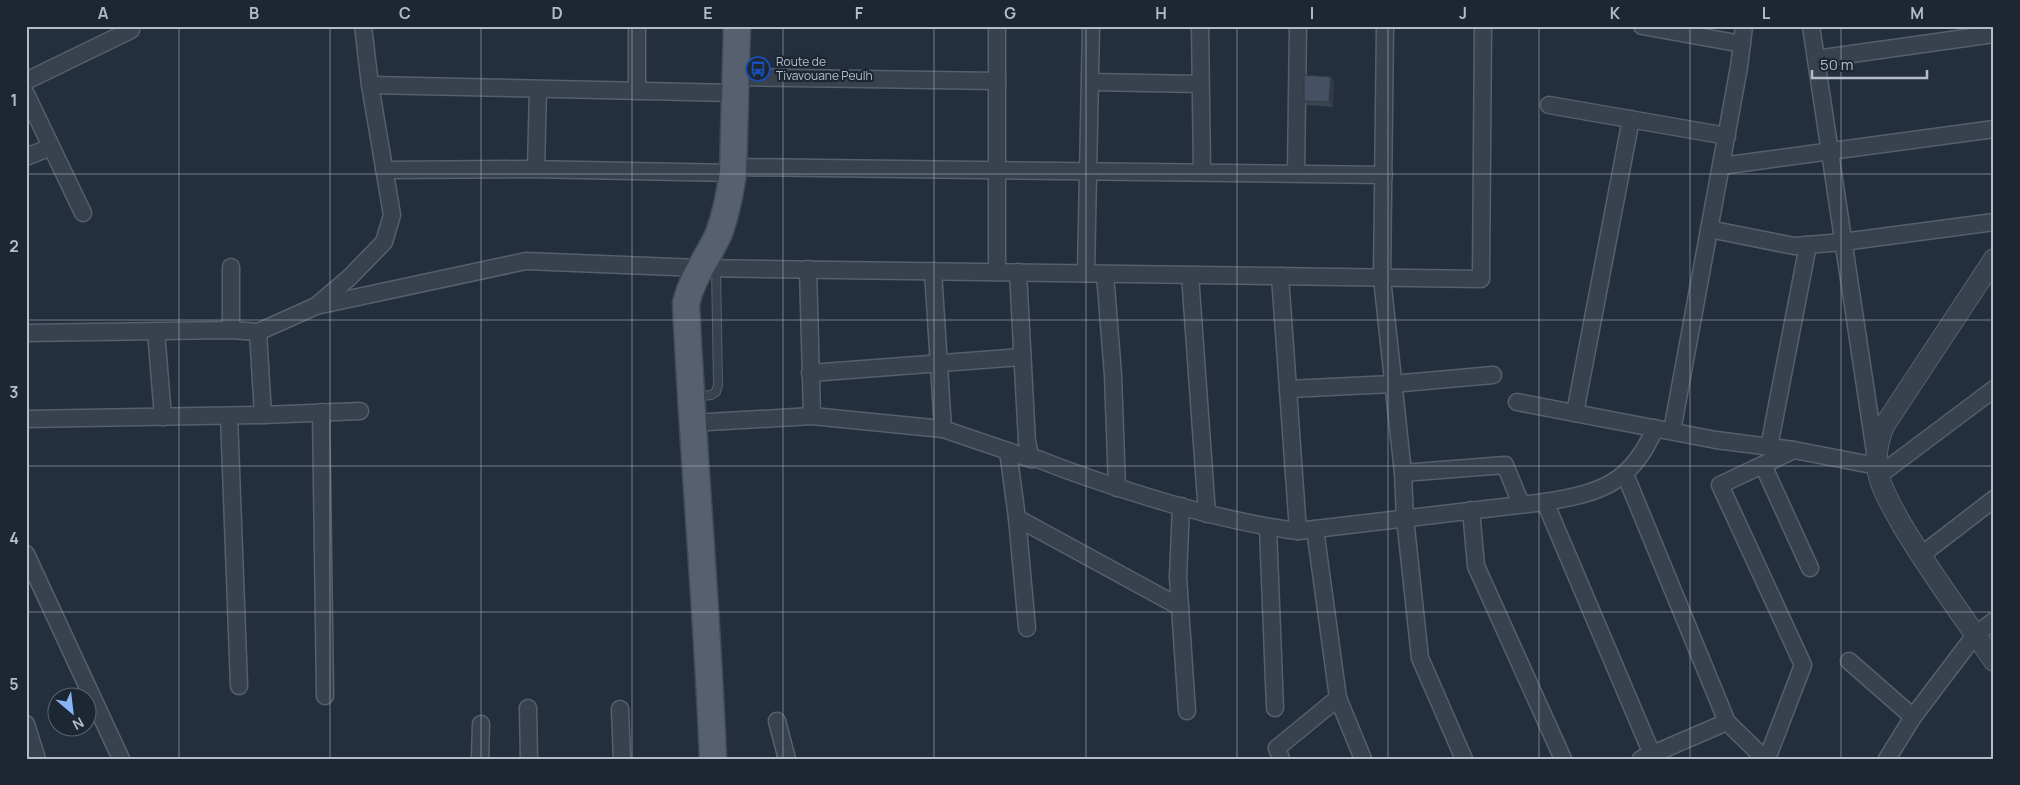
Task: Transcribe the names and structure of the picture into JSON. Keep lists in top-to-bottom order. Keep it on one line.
{"places":{"bus stop":["Route de Tivavouane Peulh"]},"scale_bar":"50 m","north":"bottom right","grid":{"columns":["A","B","C","D","E","F","G","H","I","J","K","L","M"],"rows":["1","2","3","4","5"]}}
